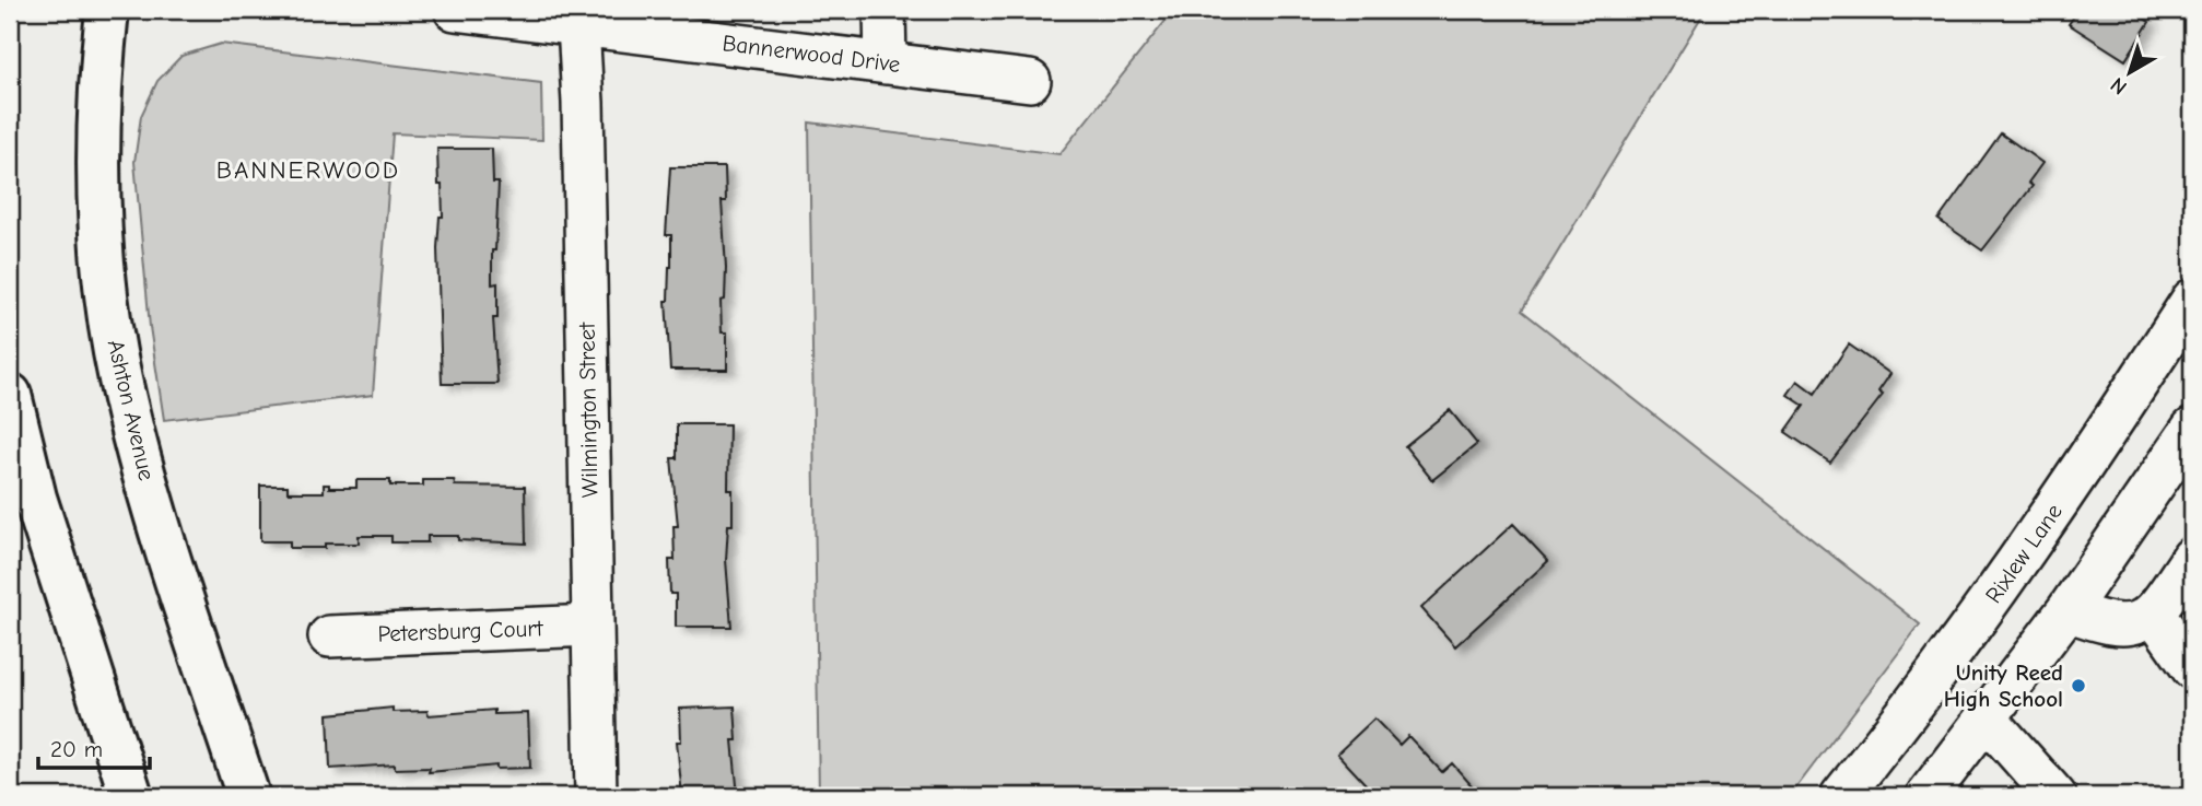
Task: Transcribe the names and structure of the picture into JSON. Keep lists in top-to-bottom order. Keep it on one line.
{"streets":{"main road":["Ashton Avenue"],"street":["Bannerwood Drive","Wilmington Street","Rixlew Lane","Petersburg Court"]},"crossings":[["Bannerwood Drive","Wilmington Street"],["Wilmington Street","Petersburg Court"]],"districts":["BANNERWOOD"],"places":["Unity Reed High School"],"scale_bar":"20 m","north":"bottom left"}
